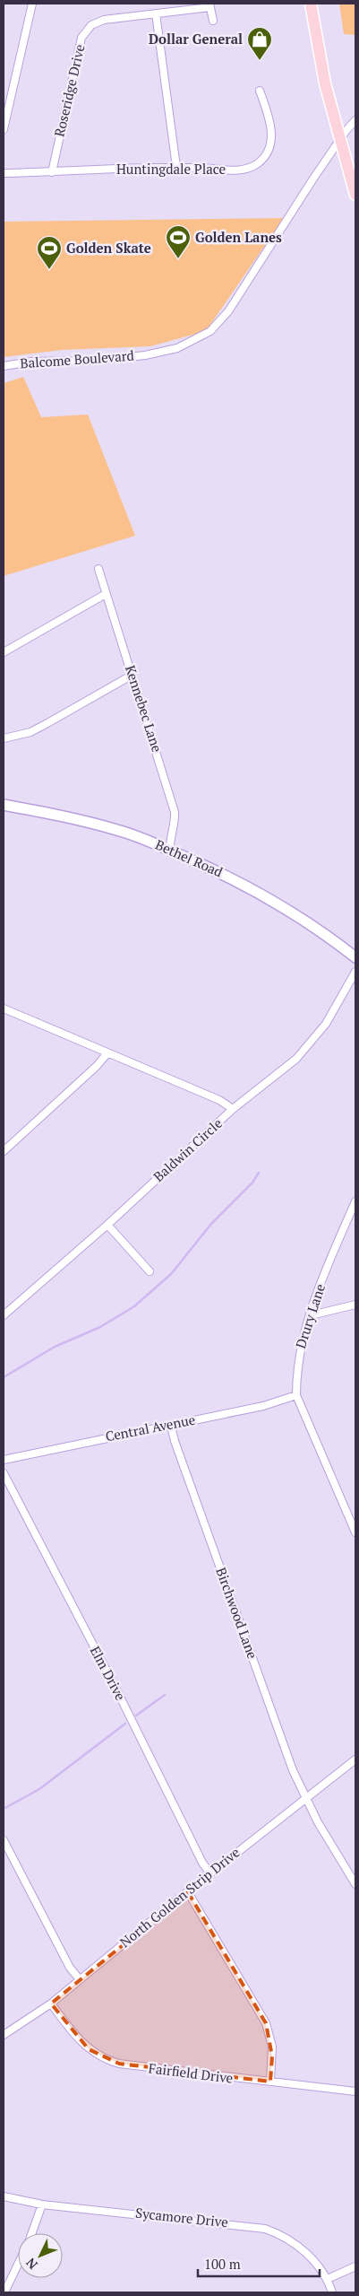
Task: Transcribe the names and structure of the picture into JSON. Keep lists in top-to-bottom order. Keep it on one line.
{"streets":{"street":["Roseridge Drive","Huntingdale Place","Balcome Boulevard","Kennebec Lane","Bethel Road","Baldwin Circle","Drury Lane","Central Avenue","Birchwood Lane","Elm Drive","North Golden Strip Drive","Fairfield Drive","Sycamore Drive"]},"crossings":[["Roseridge Drive","Huntingdale Place"],["Kennebec Lane","Bethel Road"],["Drury Lane","Central Avenue"],["Central Avenue","Birchwood Lane"],["Birchwood Lane","North Golden Strip Drive"],["Elm Drive","North Golden Strip Drive"],["North Golden Strip Drive","Fairfield Drive"]],"places":{"shop":["Dollar General"],"sports":["Golden Lanes","Golden Skate"]},"scale_bar":"100 m","north":"bottom left"}
